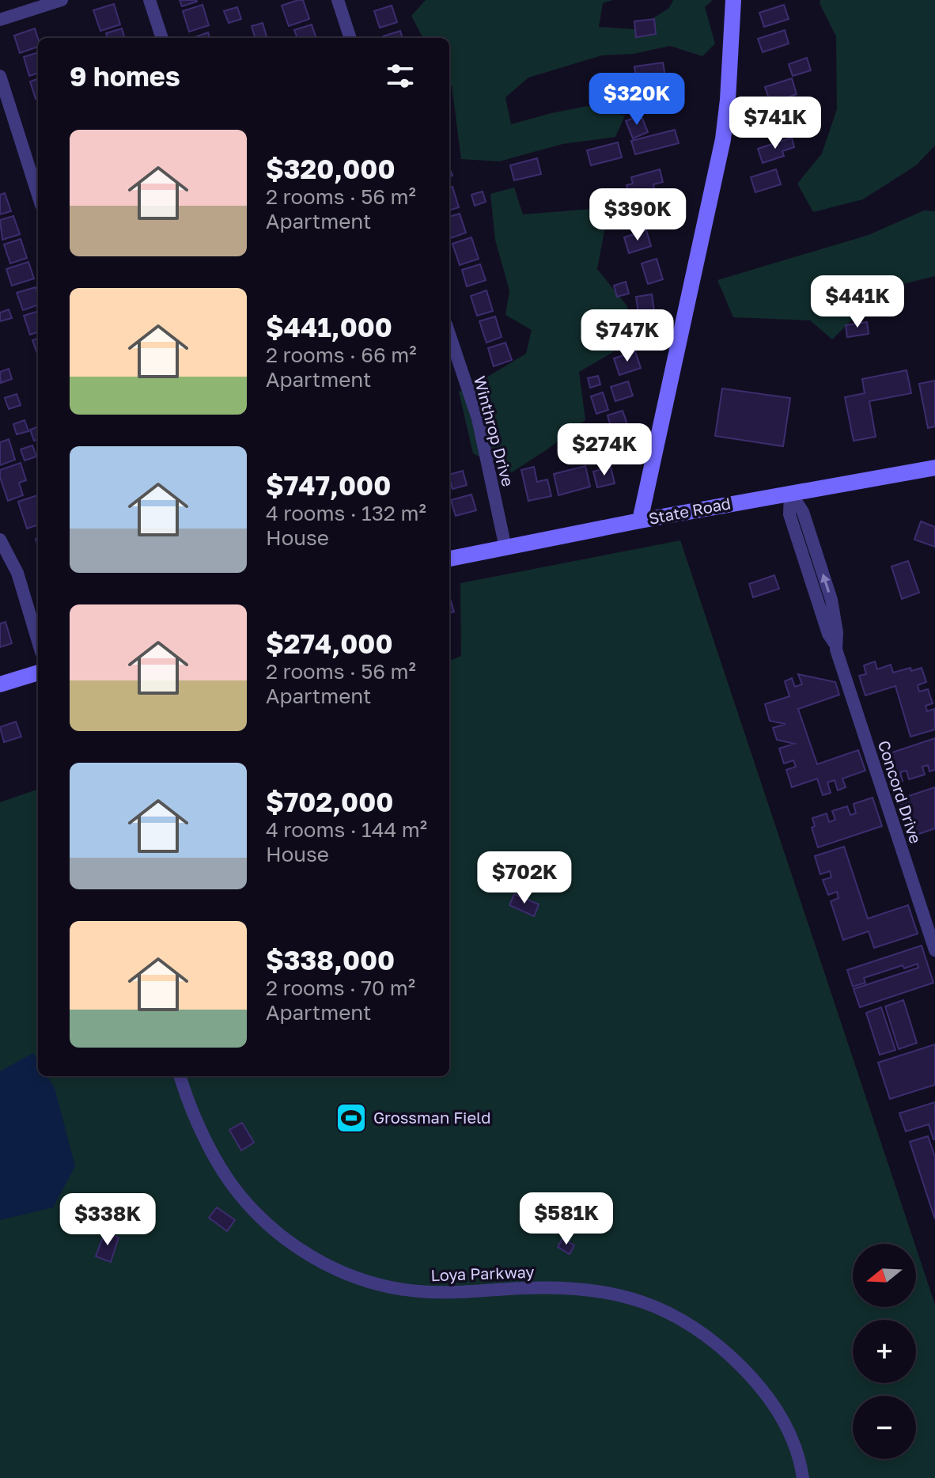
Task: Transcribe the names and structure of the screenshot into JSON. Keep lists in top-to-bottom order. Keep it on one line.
{"streets":{"main road":["State Road"],"street":["Winthrop Drive","Concord Drive","Loya Parkway"]},"crossings":[["Winthrop Drive","State Road"],["State Road","Concord Drive"]],"places":{"sports":["Grossman Field"]},"north":"left","page":{"heading":"9 homes","price":["$320K","$741K","$390K","$441K","$747K","$274K","$702K","$581K","$338K"],"list":[{"name":"$320,000","note":"2 rooms · 56 m² · Apartment"},{"name":"$441,000","note":"2 rooms · 66 m² · Apartment"},{"name":"$747,000","note":"4 rooms · 132 m² · House"},{"name":"$274,000","note":"2 rooms · 56 m² · Apartment"},{"name":"$702,000","note":"4 rooms · 144 m² · House"},{"name":"$338,000","note":"2 rooms · 70 m² · Apartment"}],"map_buttons":["+","−"]}}
